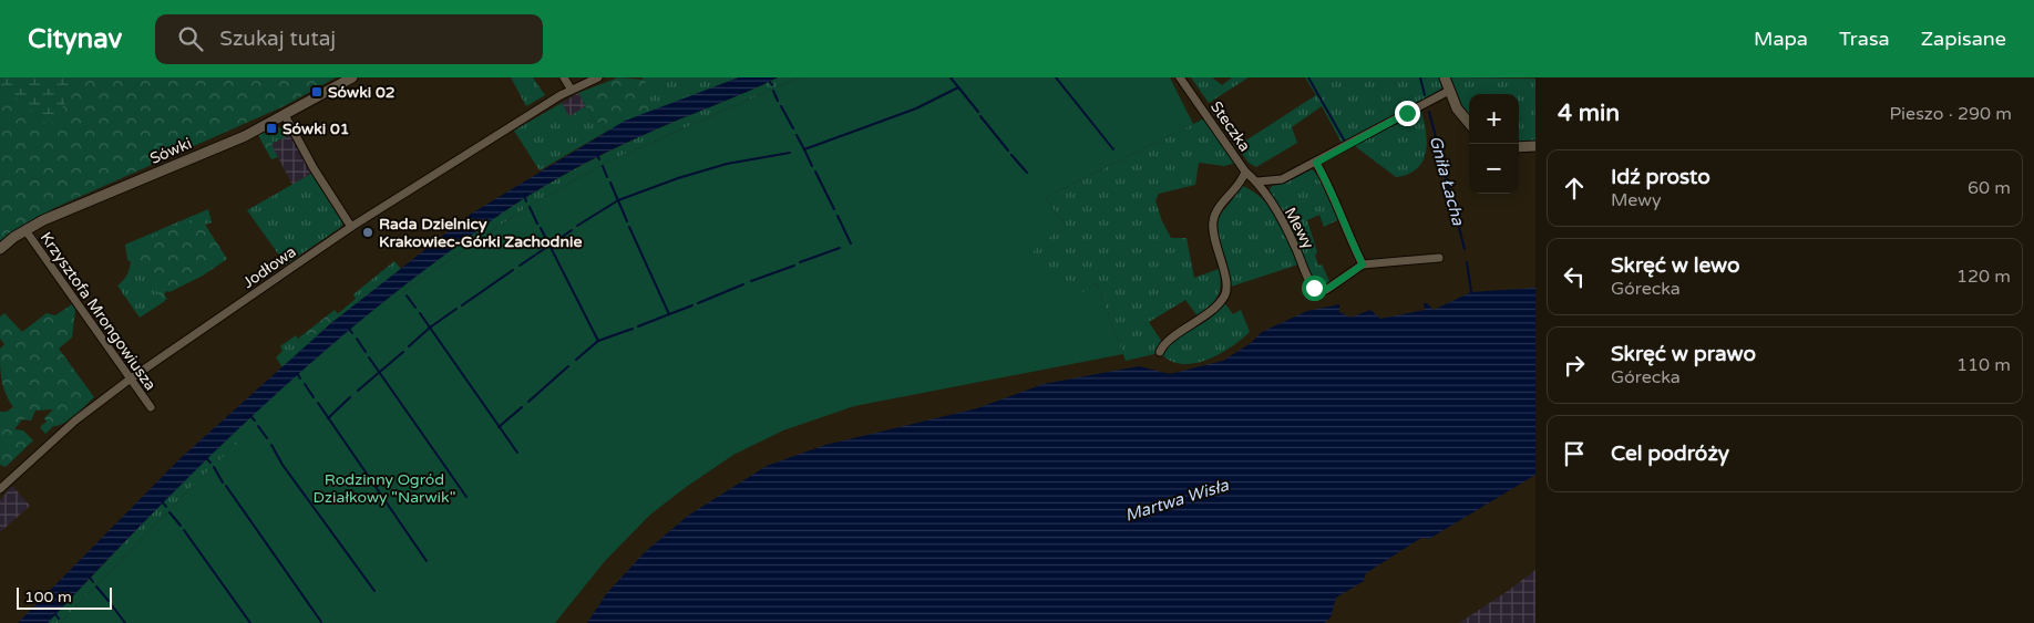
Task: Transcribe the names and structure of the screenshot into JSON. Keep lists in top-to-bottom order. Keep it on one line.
{"streets":{"street":["Steczka","Sówki","Mewy","Jodłowa","Krzysztofa Mrongowiusza"]},"crossings":[["Sówki","Krzysztofa Mrongowiusza"],["Jodłowa","Krzysztofa Mrongowiusza"]],"water":["Gniła Łacha","Martwa Wisła"],"parks":["Rodzinny Ogród Działkowy \"Narwik\""],"places":{"transit":["Sówki 02","Sówki 01"],"other":["Rada Dzielnicy Krakowiec-Górki Zachodnie"]},"scale_bar":"100 m","page":{"header":"Citynav","search":"Szukaj tutaj","nav":["Mapa","Trasa","Zapisane"],"heading":["4 min","Pieszo · 290 m"],"map_buttons":["+","−"],"list":[["Idź prosto","Mewy","60 m"],["Skręć w lewo","Górecka","120 m"],["Skręć w prawo","Górecka","110 m"],"Cel podróży"],"scale":"100 m"}}
